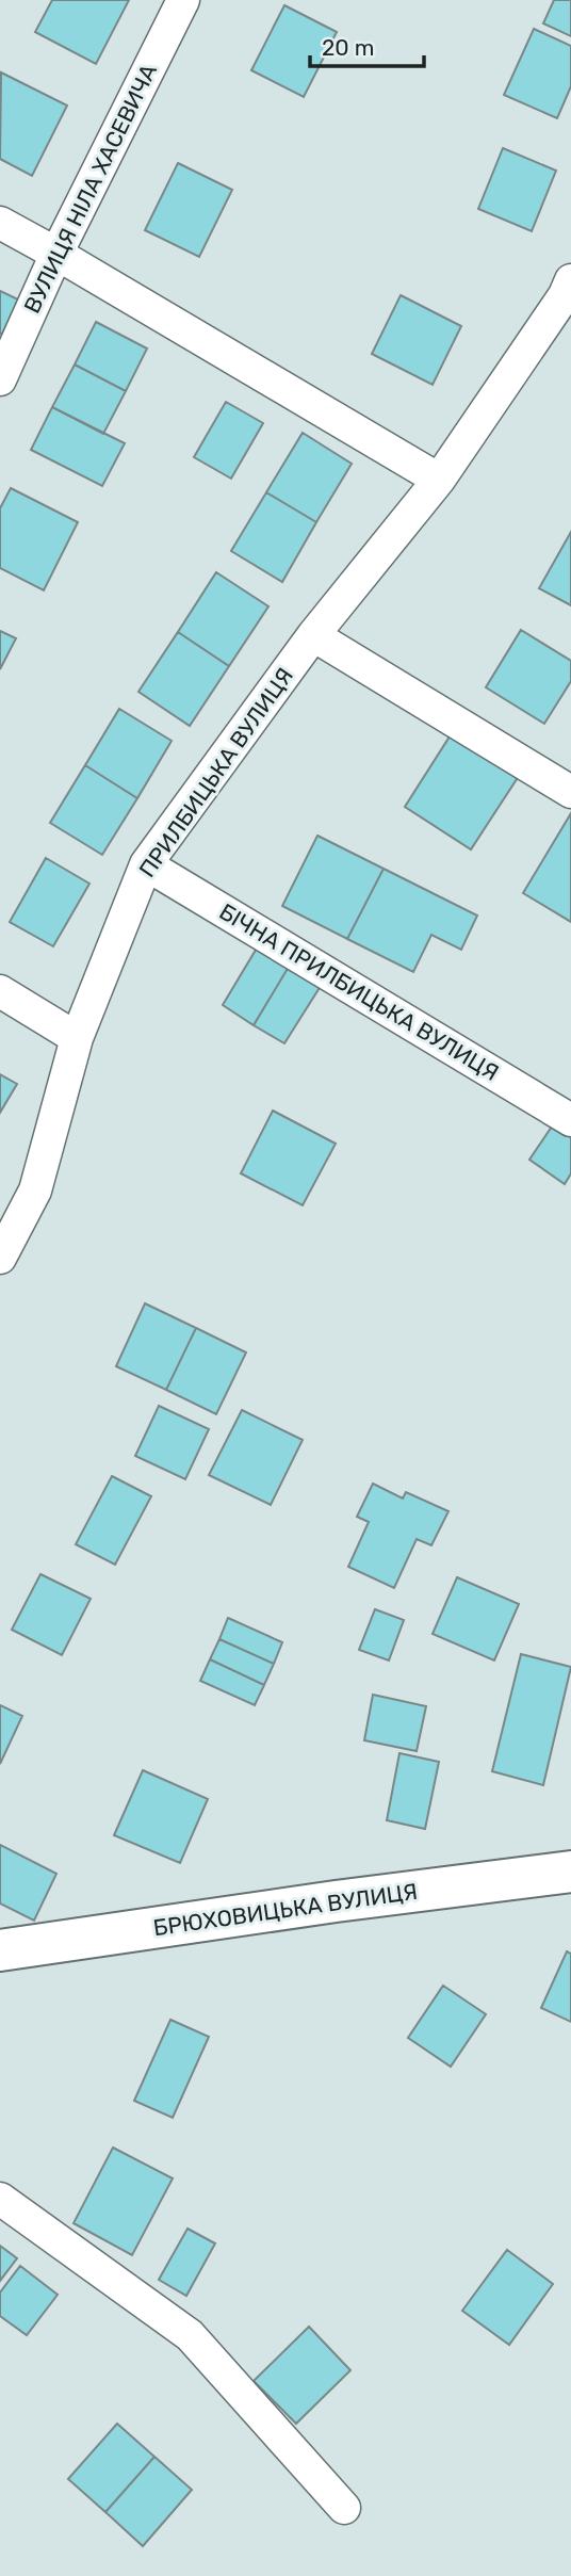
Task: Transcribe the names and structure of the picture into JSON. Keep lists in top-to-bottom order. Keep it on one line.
{"streets":{"main road":["БРЮХОВИЦЬКА ВУЛИЦЯ"],"street":["ВУЛИЦЯ НІЛА ХАСЕВИЧА","ПРИЛБИЦЬКА ВУЛИЦЯ","БІЧНА ПРИЛБИЦЬКА ВУЛИЦЯ"]},"crossings":[["ПРИЛБИЦЬКА ВУЛИЦЯ","БІЧНА ПРИЛБИЦЬКА ВУЛИЦЯ"]],"scale_bar":"20 m"}
